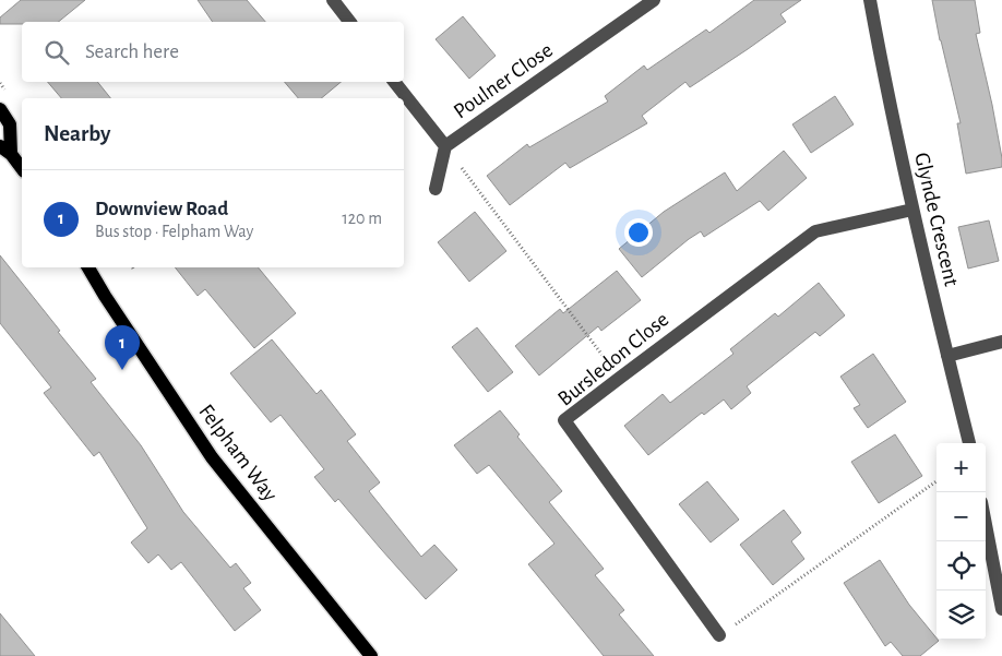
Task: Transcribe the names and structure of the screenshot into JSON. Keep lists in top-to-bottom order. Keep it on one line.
{"streets":{"main road":["Felpham Way"],"street":["Poulner Close","Glynde Crescent","Bursledon Close"]},"crossings":[["Glynde Crescent","Bursledon Close"]],"page":{"search":"Search here","heading":"Nearby","list":[{"mark":"1","name":"Downview Road","note":"Bus stop · Felpham Way","value":"120 m"}],"pins":"1","map_buttons":["+","−"]}}
